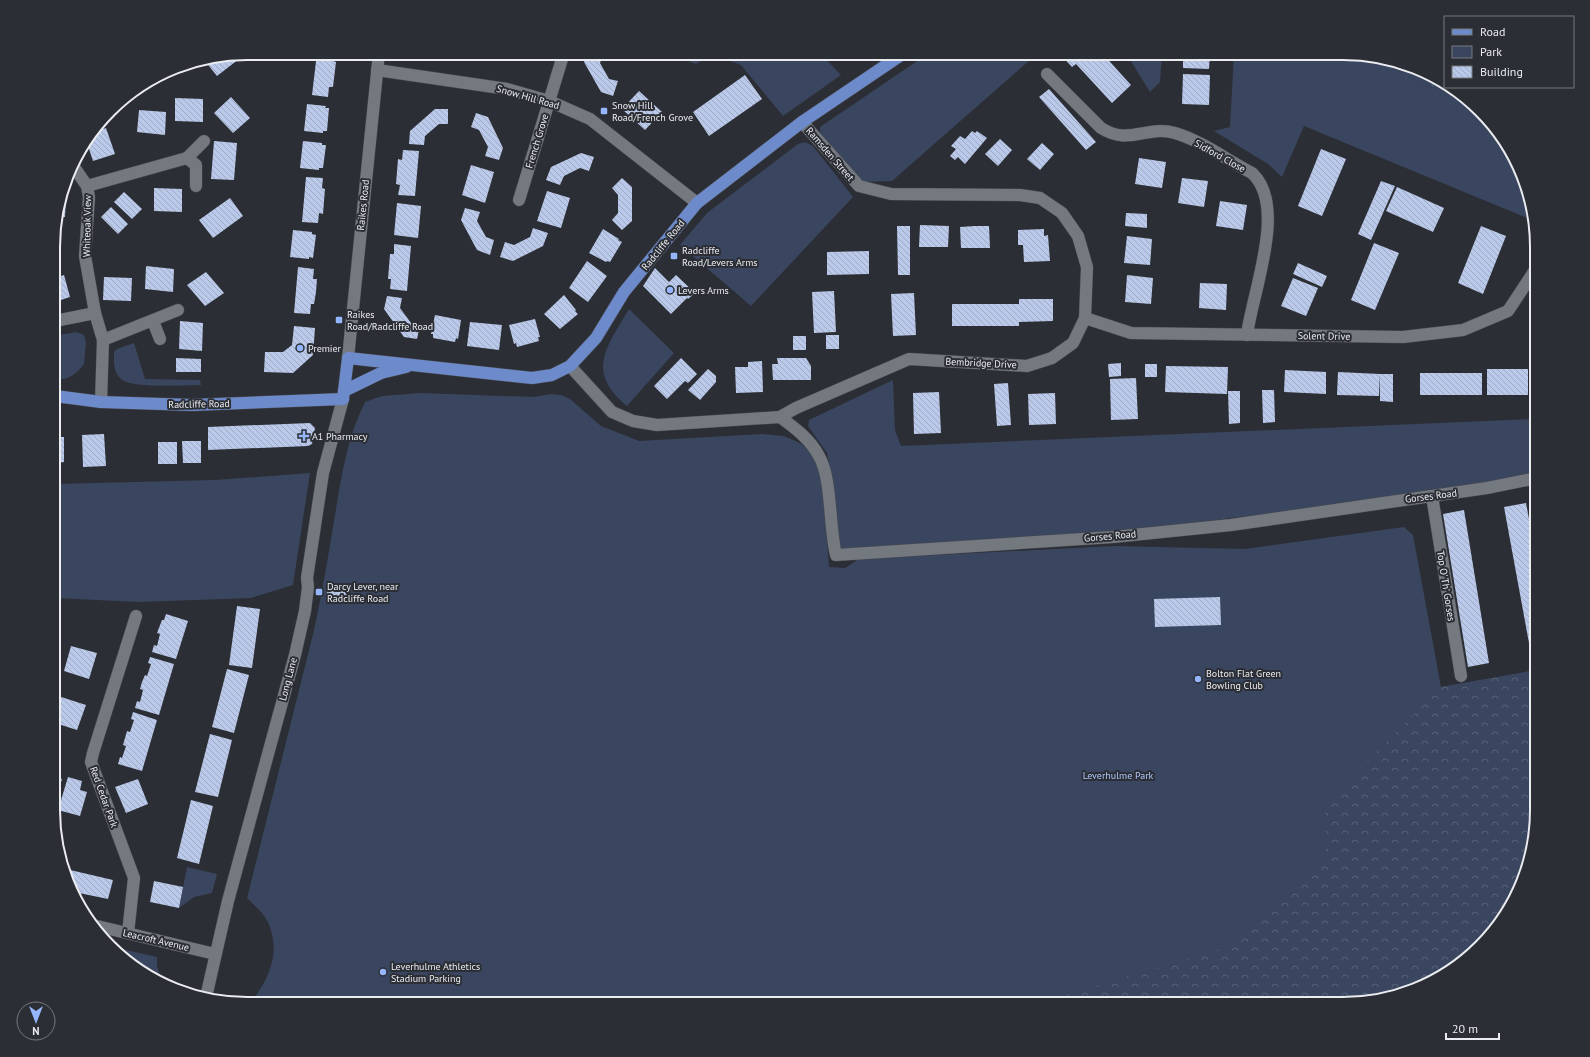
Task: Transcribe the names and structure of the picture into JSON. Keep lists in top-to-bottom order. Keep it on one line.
{"streets":{"main road":["Radcliffe Road","Long Lane"],"street":["Snow Hill Road","French Grove","Ramsden Street","Sidford Close","Raikes Road","Whiteoak View","Solent Drive","Bembridge Drive","Gorses Road","Top O' Th' Gorses","Red Cedar Park","Leacroft Avenue"]},"crossings":[["Snow Hill Road","French Grove"],["Snow Hill Road","Raikes Road"],["Snow Hill Road","Radcliffe Road"],["Ramsden Street","Radcliffe Road"],["Ramsden Street","Bembridge Drive"],["Sidford Close","Solent Drive"],["Raikes Road","Radcliffe Road"],["Raikes Road","Long Lane"],["Whiteoak View","Radcliffe Road"],["Radcliffe Road","Bembridge Drive"],["Radcliffe Road","Long Lane"],["Solent Drive","Bembridge Drive"],["Bembridge Drive","Gorses Road"],["Gorses Road","Top O' Th' Gorses"],["Long Lane","Leacroft Avenue"],["Red Cedar Park","Leacroft Avenue"]],"parks":["Leverhulme Park"],"places":{"transit":["Snow Hill Road/French Grove","Radcliffe Road/Levers Arms","Raikes Road/Radcliffe Road","Darcy Lever, near Radcliffe Road"],"other":["Levers Arms","Premier","Bolton Flat Green Bowling Club","Leverhulme Athletics Stadium Parking"],"health":["A1 Pharmacy"]},"legend":["Road","Park","Building"],"scale_bar":"20 m","north":"bottom"}
